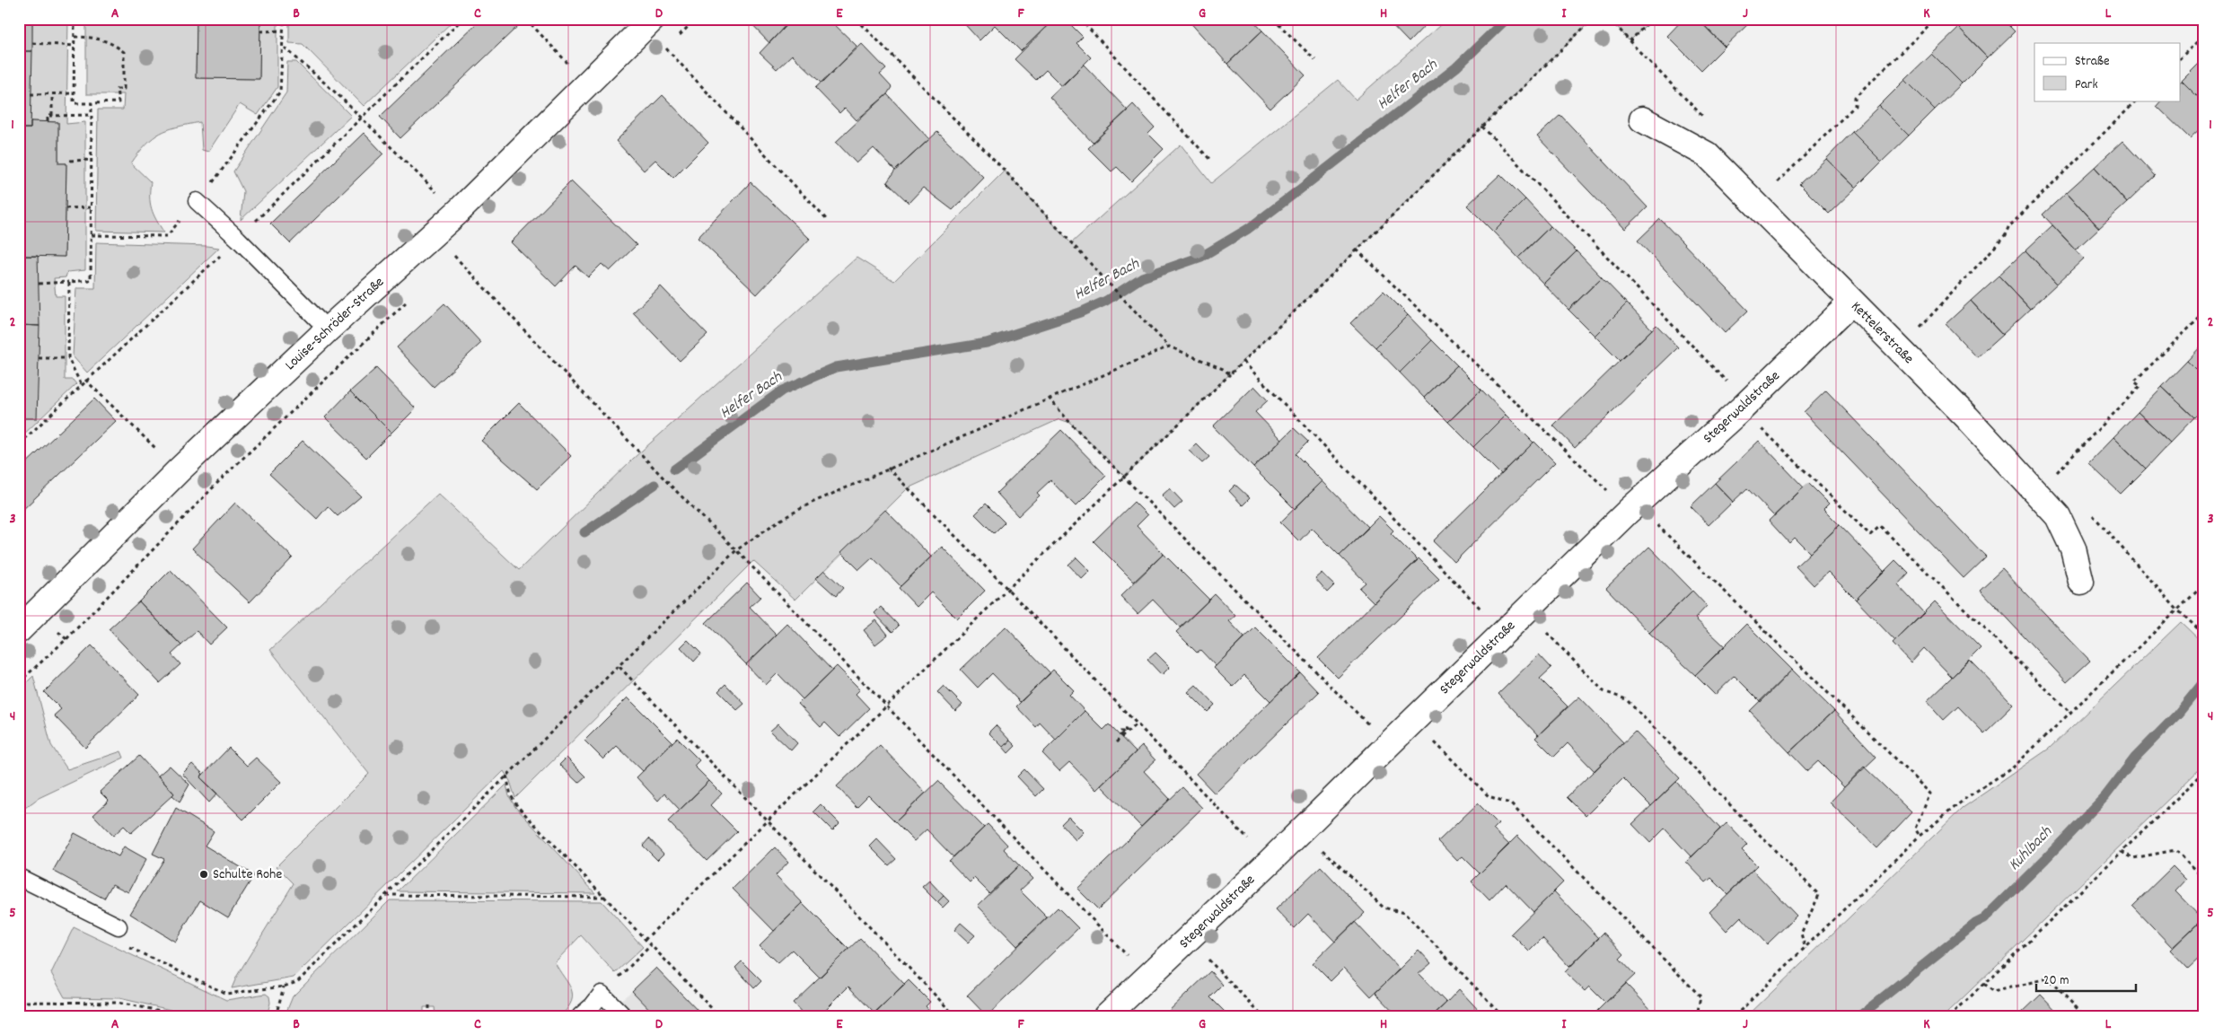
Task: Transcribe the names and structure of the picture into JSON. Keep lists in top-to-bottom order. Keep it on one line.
{"streets":{"street":["Louise-Schröder-Straße","Kettelerstraße","Stegerwaldstraße"]},"crossings":[["Kettelerstraße","Stegerwaldstraße"]],"water":["Helfer Bach","Kuhlbach"],"places":["Schulte Rohe"],"legend":["Straße","Park"],"scale_bar":"20 m","grid":{"columns":["A","B","C","D","E","F","G","H","I","J","K","L"],"rows":["1","2","3","4","5"]}}
